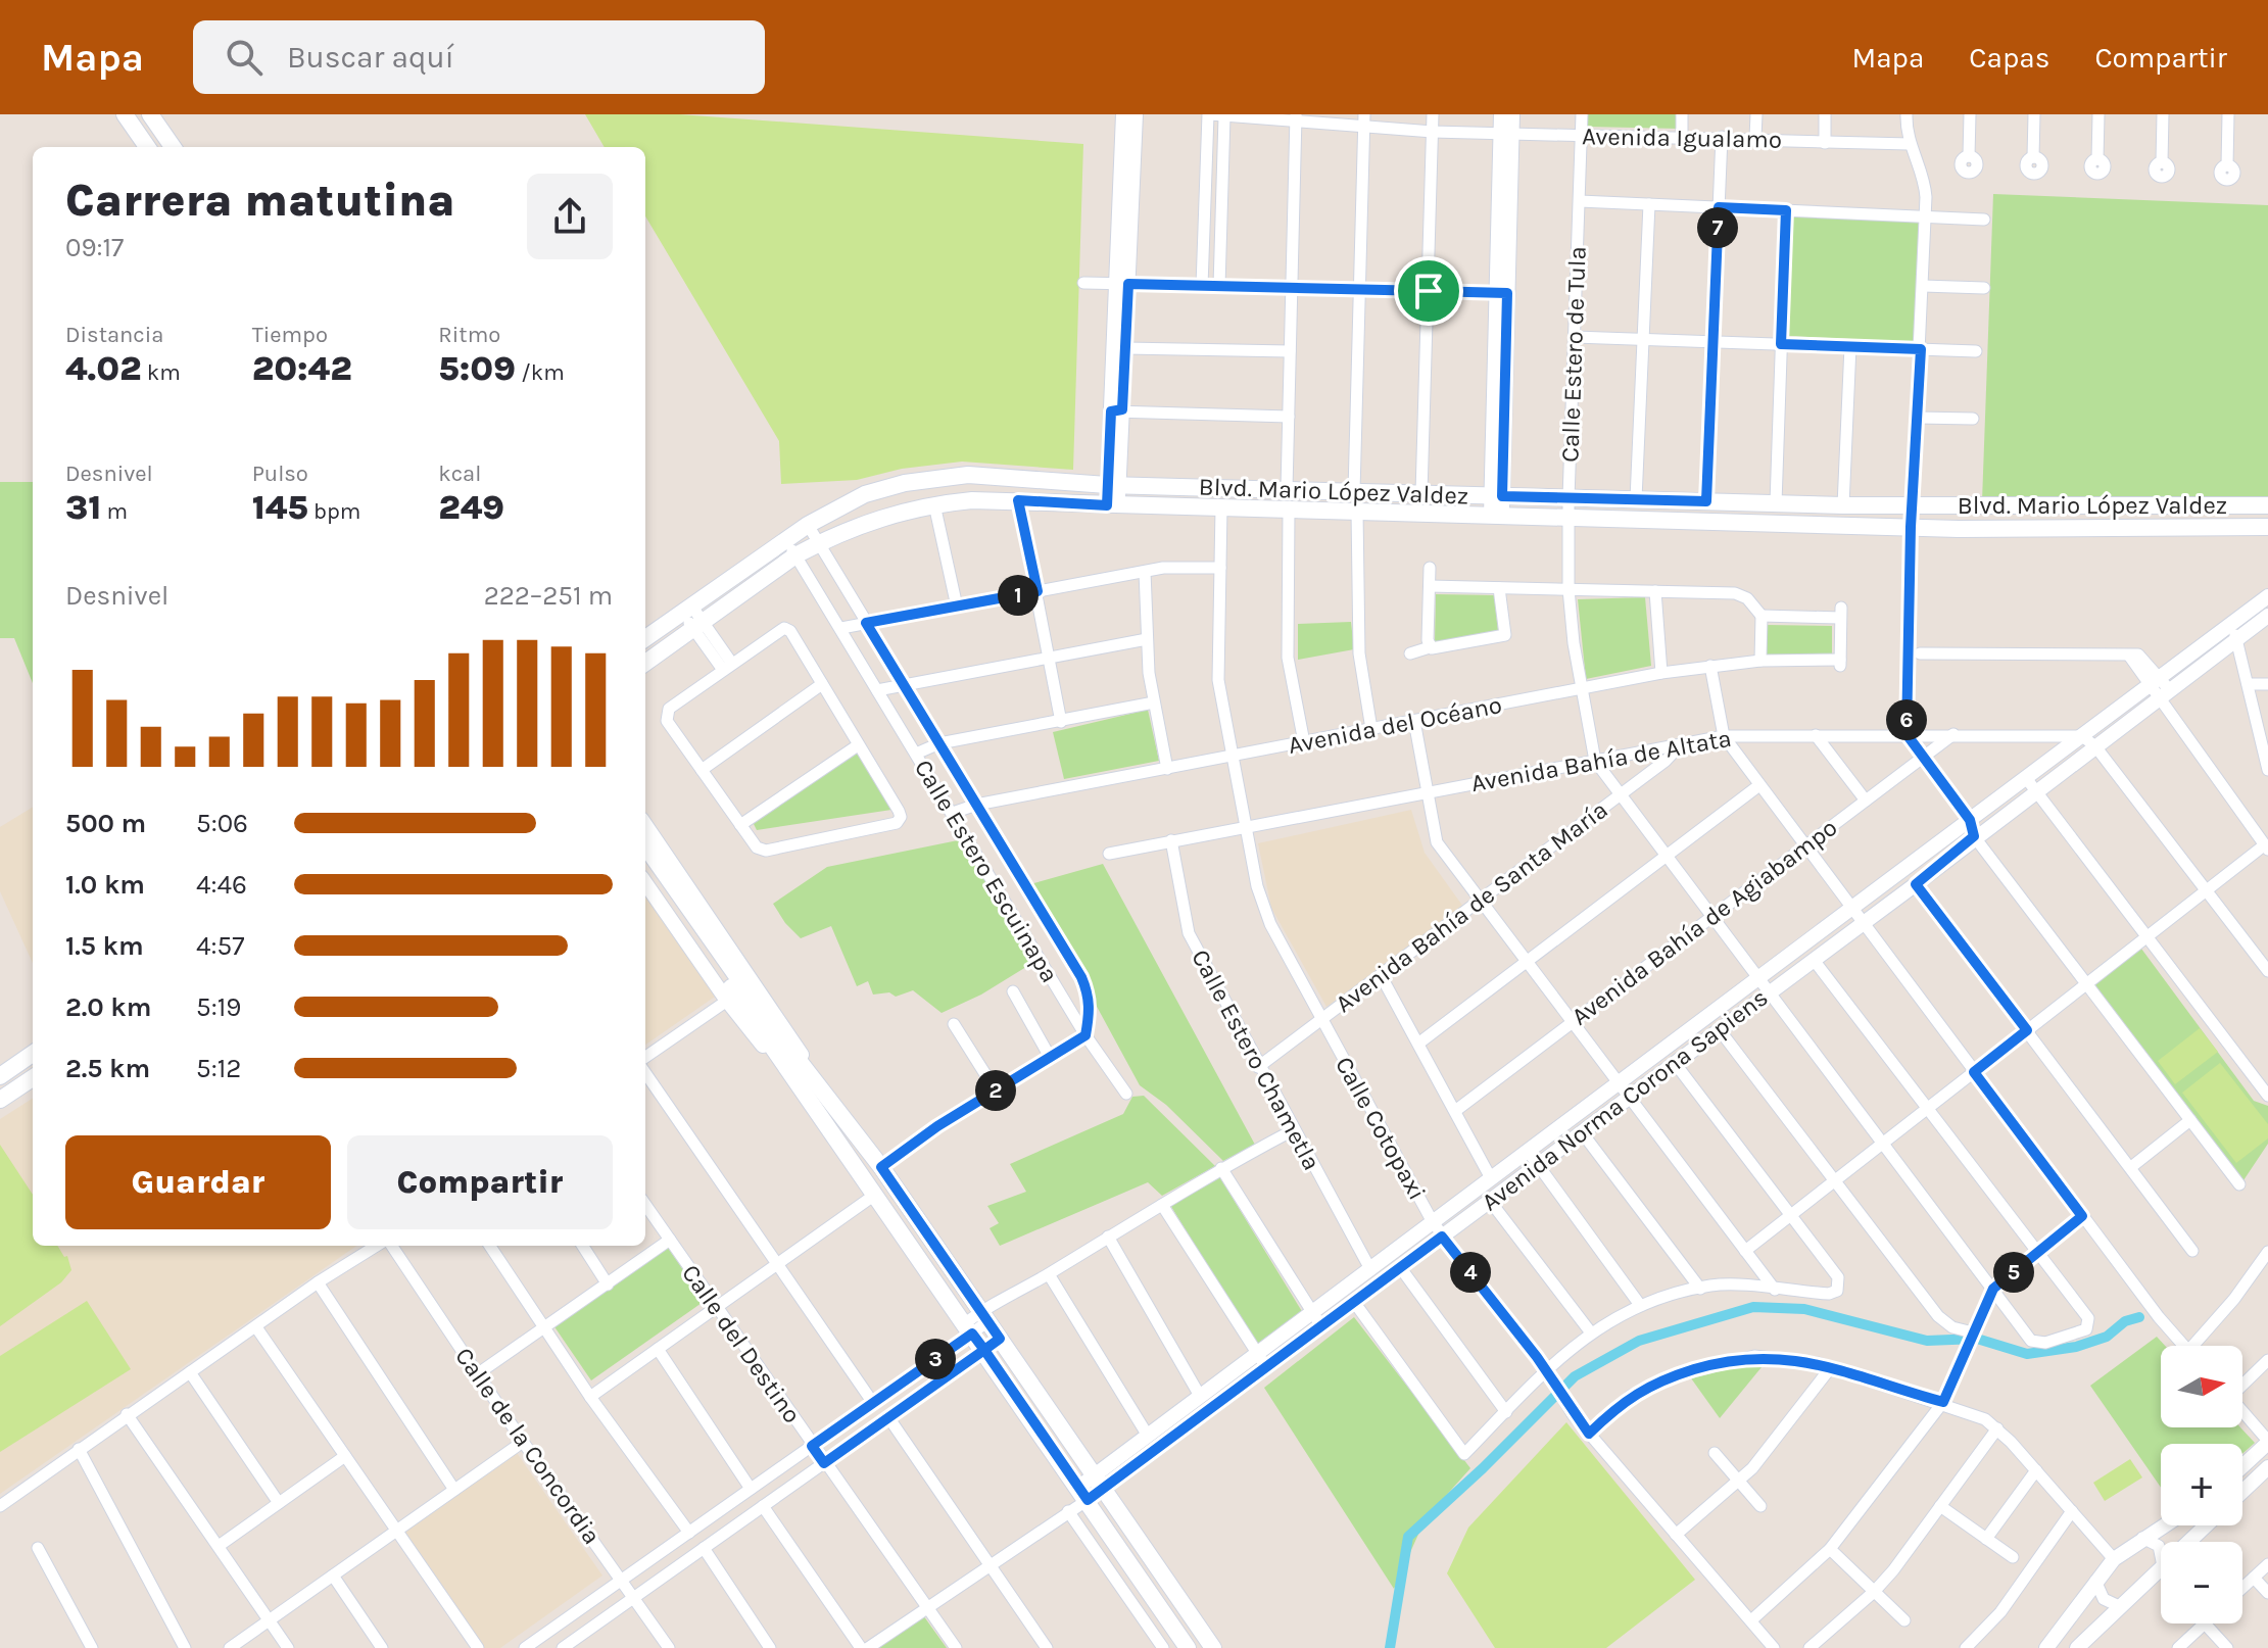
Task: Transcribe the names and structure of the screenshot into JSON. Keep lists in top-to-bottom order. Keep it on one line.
{"streets":{"main road":["Blvd. Mario López Valdez"],"street":["Avenida Igualamo","Calle Estero de Tula","Avenida del Océano","Avenida Bahía de Altata","Calle Estero Escuinapa","Avenida Bahía de Santa María","Avenida Bahía de Agiabampo","Calle Estero Chametla","Avenida Norma Corona Sapiens","Calle Cotopaxi","Calle del Destino","Calle de la Concordia"]},"crossings":[["Avenida Igualamo","Calle Estero de Tula"],["Calle Estero de Tula","Blvd. Mario López Valdez"],["Calle Estero de Tula","Avenida del Océano"],["Calle Estero de Tula","Avenida Bahía de Altata"],["Calle Estero de Tula","Avenida Bahía de Santa María"],["Calle Estero de Tula","Avenida Bahía de Agiabampo"],["Calle Estero de Tula","Avenida Norma Corona Sapiens"],["Blvd. Mario López Valdez","Calle Estero Escuinapa"],["Blvd. Mario López Valdez","Calle Cotopaxi"],["Avenida del Océano","Calle Estero Escuinapa"],["Avenida del Océano","Calle Cotopaxi"],["Avenida Bahía de Altata","Avenida Bahía de Santa María"],["Avenida Bahía de Altata","Avenida Bahía de Agiabampo"],["Avenida Bahía de Altata","Calle Estero Chametla"],["Avenida Bahía de Altata","Avenida Norma Corona Sapiens"],["Avenida Bahía de Altata","Calle Cotopaxi"],["Avenida Bahía de Santa María","Calle Estero Chametla"],["Avenida Bahía de Santa María","Calle Cotopaxi"],["Calle Estero Chametla","Avenida Norma Corona Sapiens"],["Avenida Norma Corona Sapiens","Calle Cotopaxi"]],"north":"right","page":{"header":"Mapa","search":"Buscar aquí","nav":["Mapa","Capas","Compartir"],"heading":["Carrera matutina","09:17"],"pins":["7","1","6","2","4","5","3"],"stats":[["Distancia","4.02 km"],["Tiempo","20:42"],["Ritmo","5:09 /km"],["Desnivel","31 m"],["Pulso","145 bpm"],["kcal","249"]],"chart":["Desnivel","222–251 m"],"list":[{"name":"500 m","note":"5:06"},{"name":"1.0 km","note":"4:46"},{"name":"1.5 km","note":"4:57"},{"name":"2.0 km","note":"5:19"},{"name":"2.5 km","note":"5:12"}],"buttons":["Guardar","Compartir"],"map_buttons":["+","−"]}}
